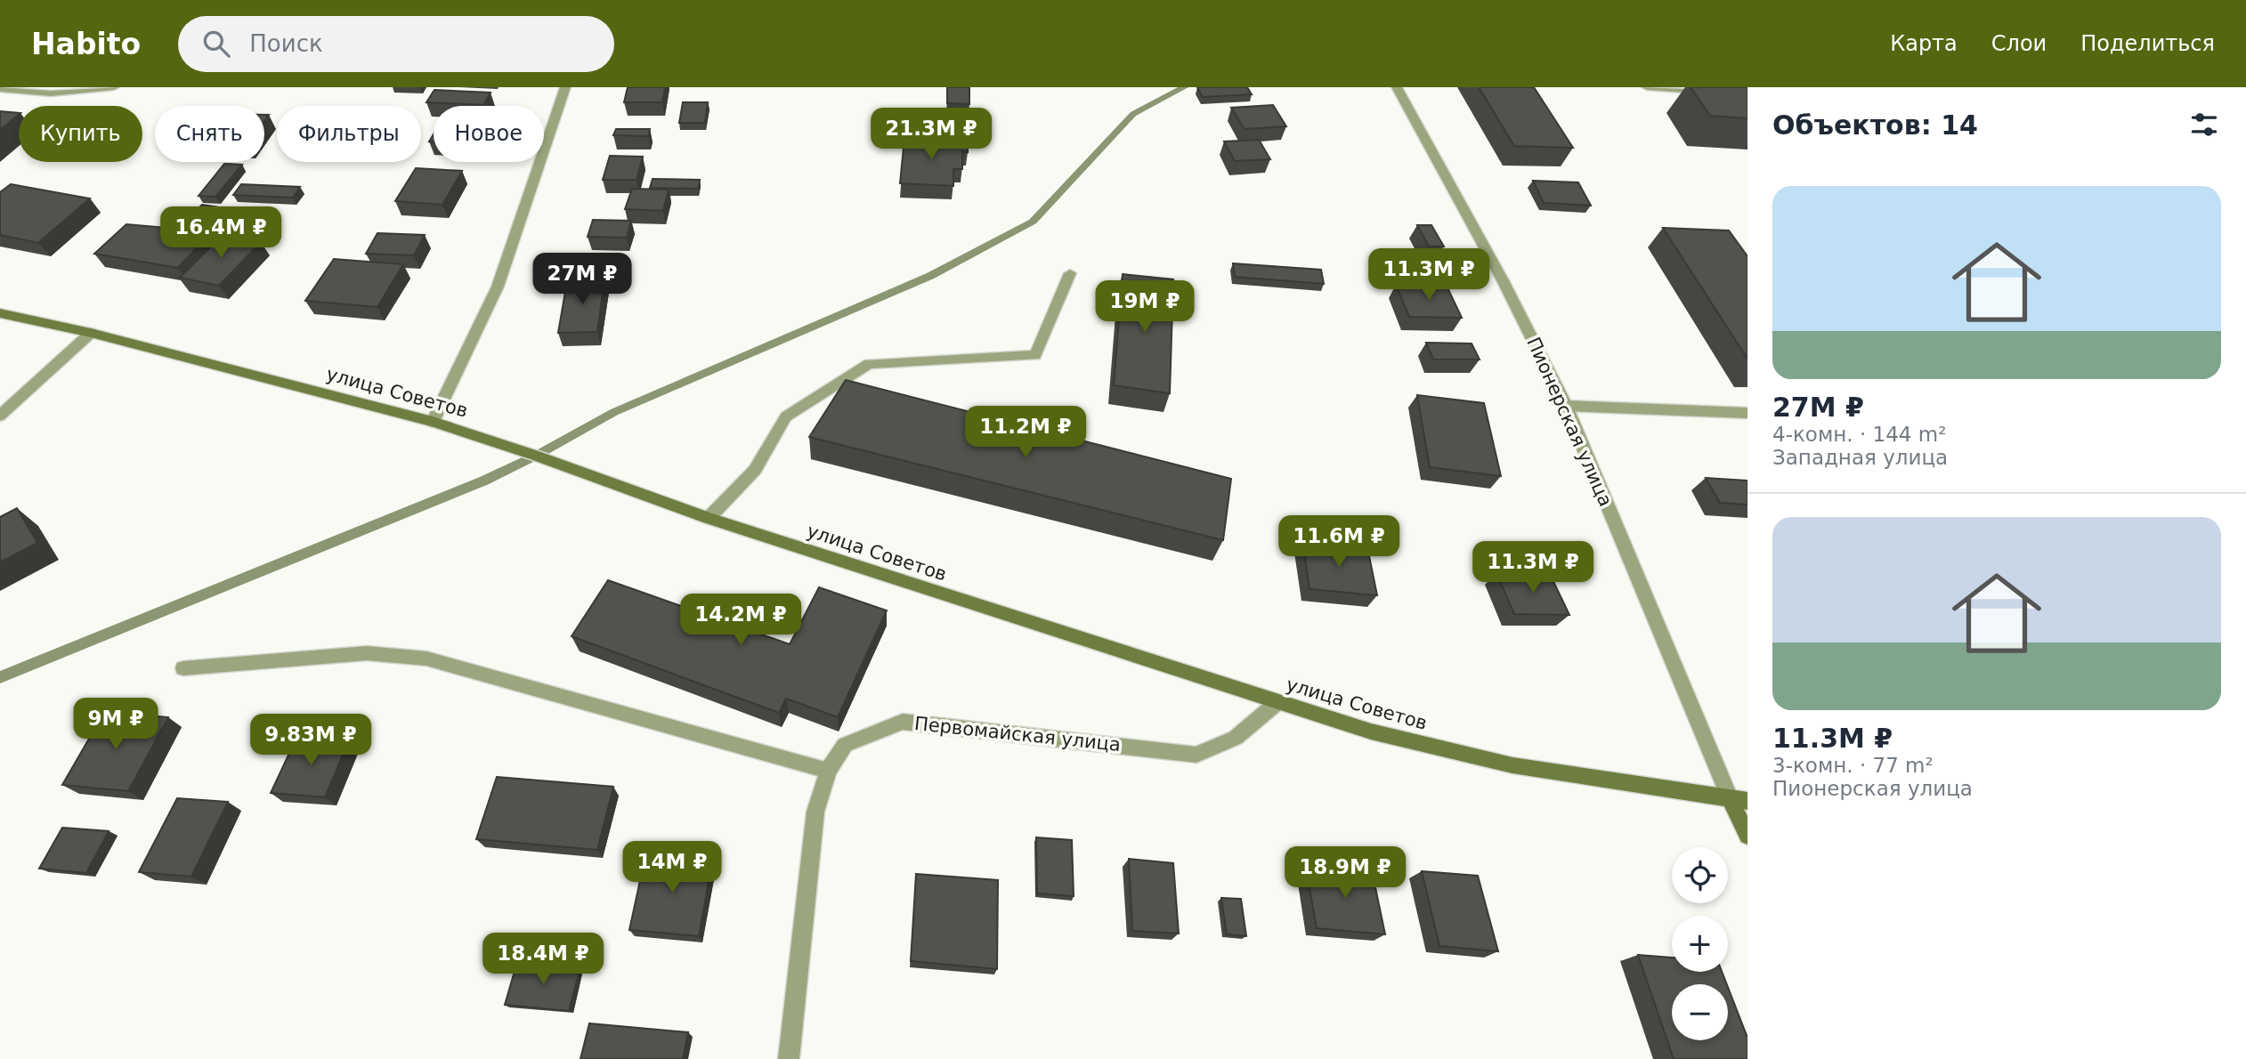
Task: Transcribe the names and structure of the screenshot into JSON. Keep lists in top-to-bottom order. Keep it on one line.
{"streets":{"main road":["улица Советов","Пионерская улица"],"street":["Первомайская улица"]},"crossings":[["улица Советов","Пионерская улица"],["улица Советов","Первомайская улица"]],"page":{"header":"Habito","search":"Поиск","nav":["Карта","Слои","Поделиться"],"heading":"Объектов: 14","chip":["Купить","Снять","Фильтры","Новое"],"price":["21.3M ₽","16.4M ₽","11.3M ₽","27M ₽","19M ₽","11.2M ₽","11.6M ₽","11.3M ₽","14.2M ₽","9M ₽","9.83M ₽","14M ₽","18.9M ₽","18.4M ₽"],"list":[{"name":"27M ₽","note":"4-комн. · 144 m² · Западная улица"},{"name":"11.3M ₽","note":"3-комн. · 77 m² · Пионерская улица"}],"map_buttons":["+","−"]}}
